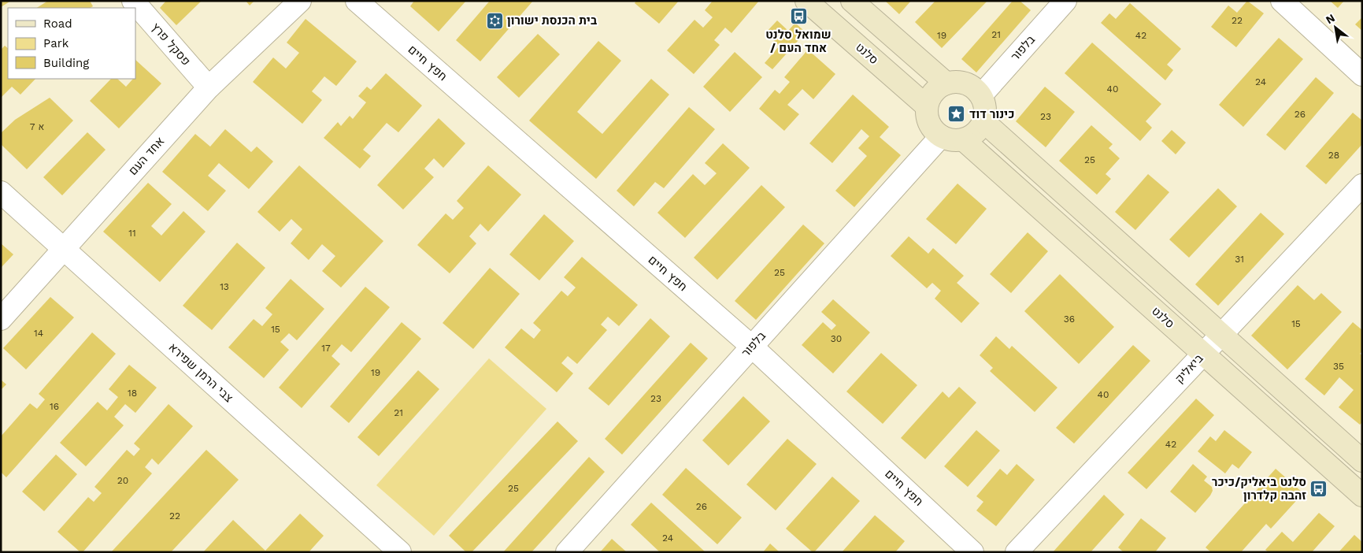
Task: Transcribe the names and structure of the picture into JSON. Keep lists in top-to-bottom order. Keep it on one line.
{"streets":{"street":["פסקל פרץ","בלפור","סלנט","חפץ חיים","אחד העם","ביאליק","צבי הרמן שפירא"]},"crossings":[["פסקל פרץ","אחד העם"],["בלפור","סלנט"],["בלפור","חפץ חיים"],["סלנט","ביאליק"],["אחד העם","צבי הרמן שפירא"]],"places":{"bus stop":["שמואל סלנט / אחד העם","סלנט ביאליק/כיכר זהבה קלדרון"],"synagogue":["בית הכנסת ישורון"],"place":["כינור דוד"]},"house_numbers":["22","21","19","42","24","40","26","23","7 א","28","25","11","31","25","13","36","15","15","14","30","17","35","19","18","40","23","16","21","42","20","25","26","22","24"],"legend":["Road","Park","Building"],"north":"top left"}
